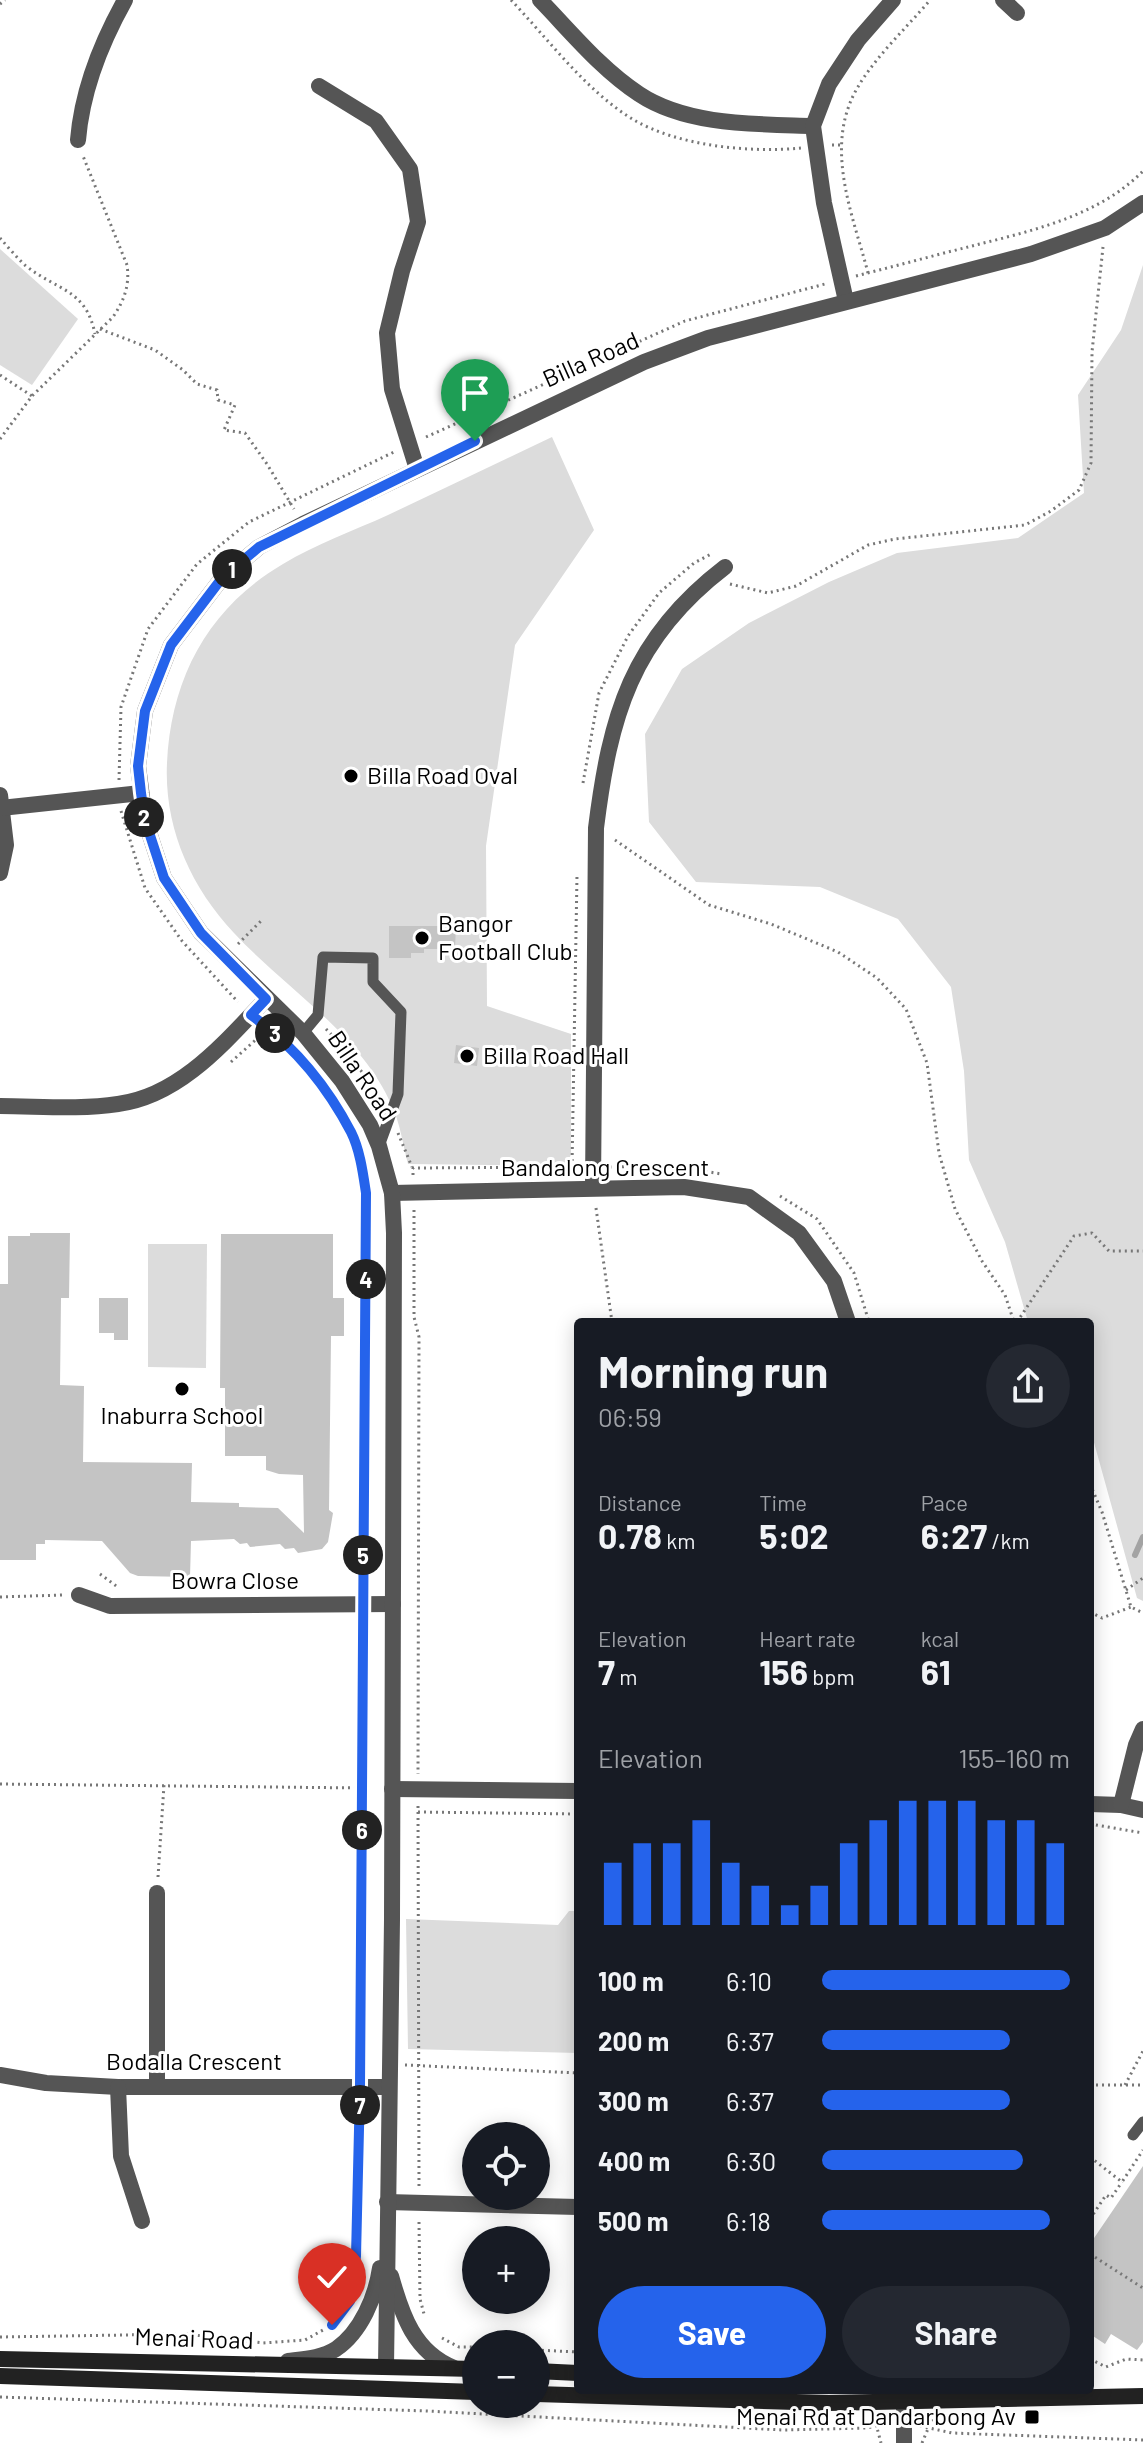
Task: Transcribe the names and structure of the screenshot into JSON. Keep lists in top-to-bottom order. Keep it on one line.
{"streets":{"main road":["Menai Road"],"street":["Billa Road","Bandalong Crescent","Bowra Close","Bodalla Crescent"]},"crossings":[["Billa Road","Bandalong Crescent"],["Billa Road","Bowra Close"],["Billa Road","Bodalla Crescent"],["Billa Road","Menai Road"]],"places":{"other":["Billa Road Oval","Bangor Football Club","Billa Road Hall","Inaburra School"],"transit":["Menai Rd at Dandarbong Av"]},"page":{"pins":["1","2","3","4","5","6","7"],"heading":["Morning run","06:59"],"stats":[["Distance","0.78 km"],["Time","5:02"],["Pace","6:27 /km"],["Elevation","7 m"],["Heart rate","156 bpm"],["kcal","61"]],"chart":["Elevation","155–160 m"],"list":[{"name":"100 m","note":"6:10"},{"name":"200 m","note":"6:37"},{"name":"300 m","note":"6:37"},{"name":"400 m","note":"6:30"},{"name":"500 m","note":"6:18"}],"map_buttons":["+","−"],"buttons":["Save","Share"]}}
